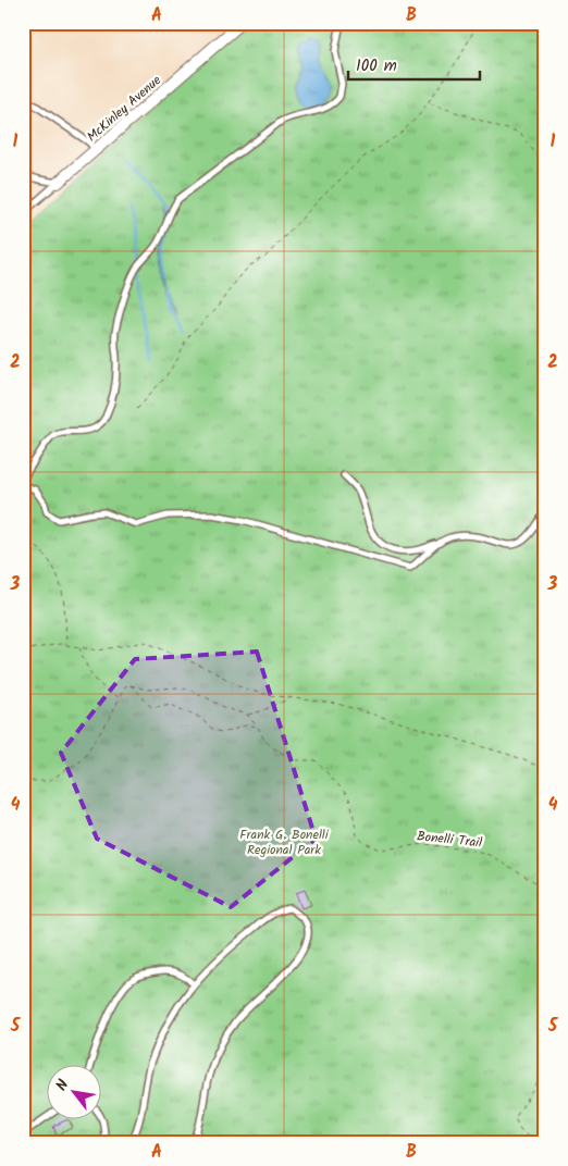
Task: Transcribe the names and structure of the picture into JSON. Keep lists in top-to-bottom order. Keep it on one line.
{"streets":{"street":["McKinley Avenue"],"path":["Bonelli Trail"]},"parks":["Frank G. Bonelli Regional Park"],"scale_bar":"100 m","north":"top left","grid":{"columns":["A","B"],"rows":["1","2","3","4","5"]}}
